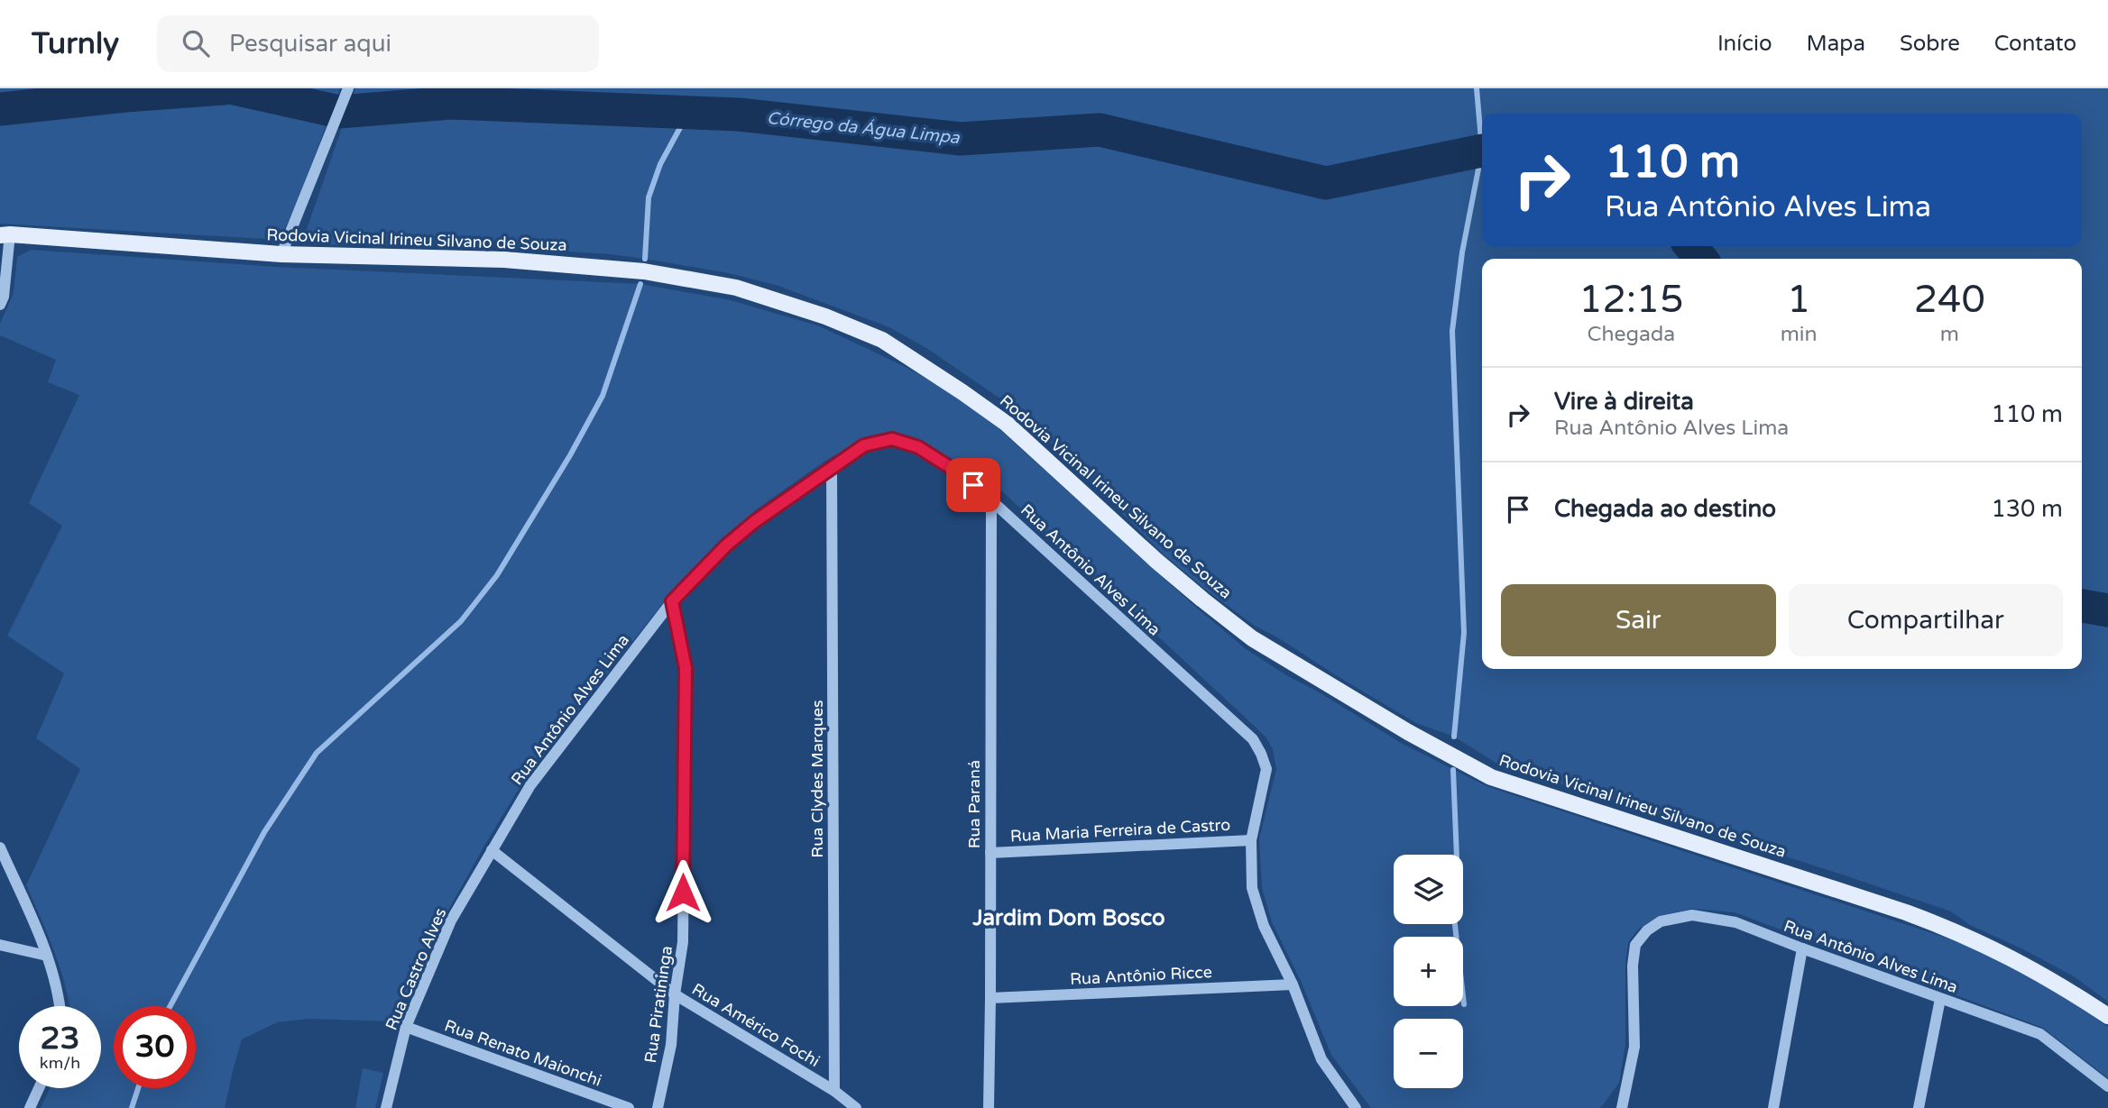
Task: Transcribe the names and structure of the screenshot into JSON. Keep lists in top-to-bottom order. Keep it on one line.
{"streets":{"main road":["Rodovia Vicinal Irineu Silvano de Souza"],"street":["Rua Antônio Alves Lima","Rua Clydes Marques","Rua Paraná","Rua Maria Ferreira de Castro","Rua Castro Alves","Rua Antônio Ricce","Rua Piratininga","Rua Américo Fochi","Rua Renato Maionchi"]},"crossings":[["Rua Antônio Alves Lima","Rua Clydes Marques"],["Rua Antônio Alves Lima","Rua Paraná"],["Rua Antônio Alves Lima","Rua Maria Ferreira de Castro"],["Rua Antônio Alves Lima","Rua Castro Alves"],["Rua Antônio Alves Lima","Rua Antônio Ricce"],["Rua Antônio Alves Lima","Rua Piratininga"],["Rua Antônio Alves Lima","Rua Américo Fochi"],["Rua Clydes Marques","Rua Américo Fochi"],["Rua Paraná","Rua Maria Ferreira de Castro"],["Rua Paraná","Rua Antônio Ricce"],["Rua Castro Alves","Rua Américo Fochi"],["Rua Castro Alves","Rua Renato Maionchi"],["Rua Piratininga","Rua Américo Fochi"]],"districts":["Jardim Dom Bosco"],"water":["Córrego da Água Limpa"],"page":{"header":"Turnly","search":"Pesquisar aqui","nav":["Início","Mapa","Sobre","Contato"],"turn":["110 m","Rua Antônio Alves Lima"],"eta":["12:15","Chegada","1","min","240","m"],"list":[{"name":"Vire à direita","note":"Rua Antônio Alves Lima","value":"110 m"},{"name":"Chegada ao destino","value":"130 m"}],"buttons":["Sair","Compartilhar"],"map_buttons":["+","−"],"speed":"23 km/h","limit":"30"}}
